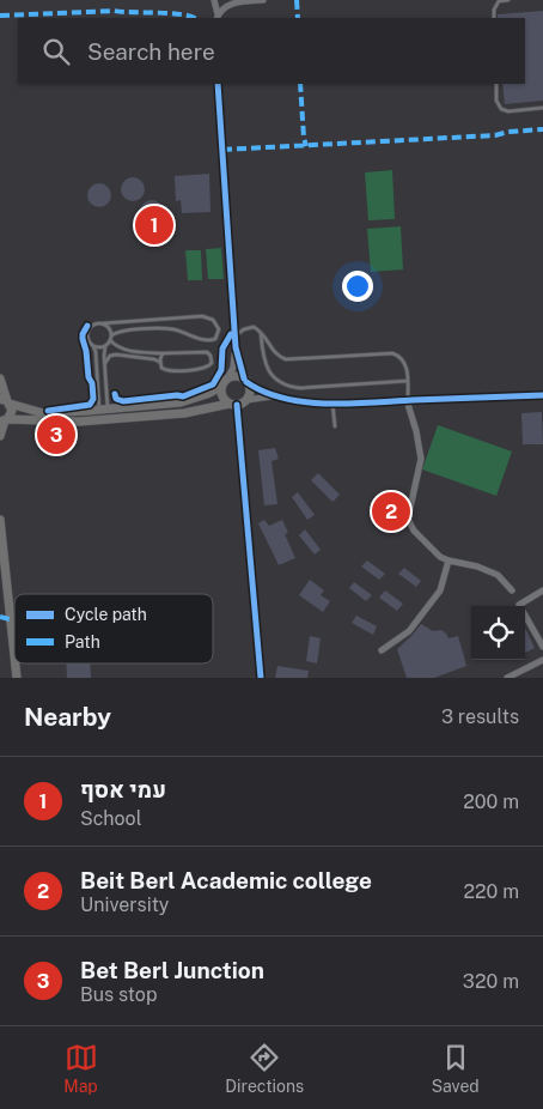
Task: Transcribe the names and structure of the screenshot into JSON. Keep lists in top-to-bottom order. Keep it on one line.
{"legend":["Cycle path","Path"],"page":{"search":"Search here","pins":["1","3","2"],"heading":["Nearby","3 results"],"list":[{"mark":"1","name":"עמי אסף","note":"School","value":"200 m"},{"mark":"2","name":"Beit Berl Academic college","note":"University","value":"220 m"},{"mark":"3","name":"Bet Berl Junction","note":"Bus stop","value":"320 m"}],"nav":["Map","Directions","Saved"]}}
